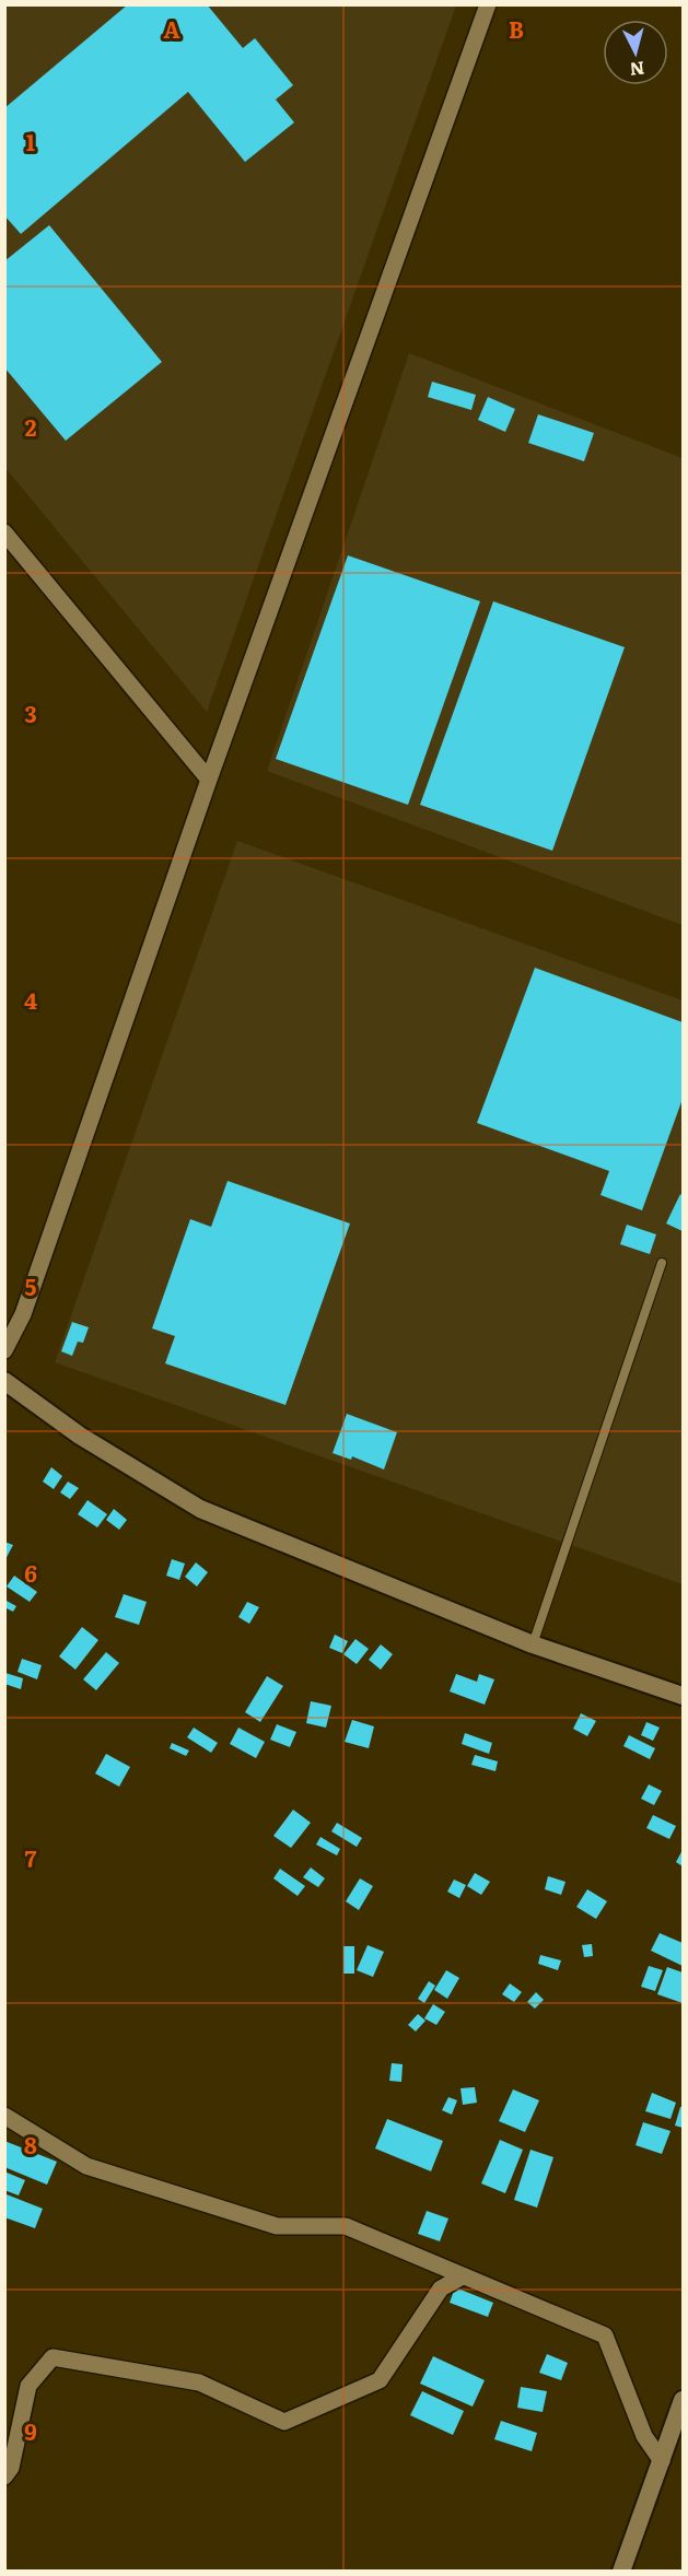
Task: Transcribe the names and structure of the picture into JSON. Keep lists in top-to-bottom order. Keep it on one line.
{"north":"bottom","grid":{"columns":["A","B"],"rows":["1","2","3","4","5","6","7","8","9"]}}
